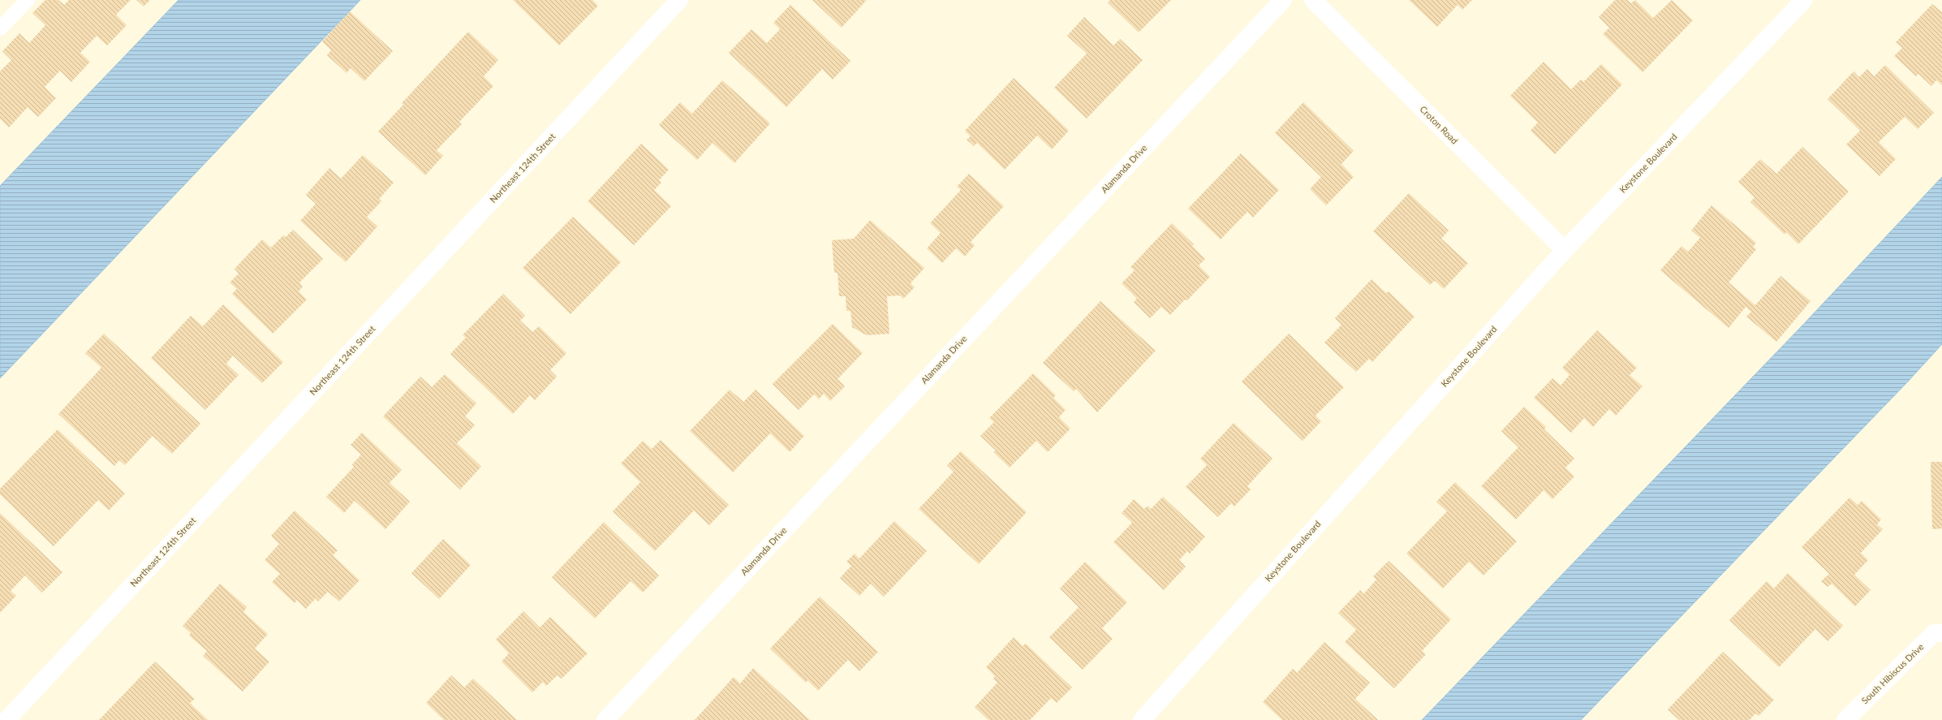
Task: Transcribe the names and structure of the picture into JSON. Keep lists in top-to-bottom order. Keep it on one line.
{"streets":{"street":["Croton Road","Keystone Boulevard","Northeast 124th Street","Alamanda Drive","South Hibiscus Drive"]},"crossings":[["Croton Road","Keystone Boulevard"]]}
